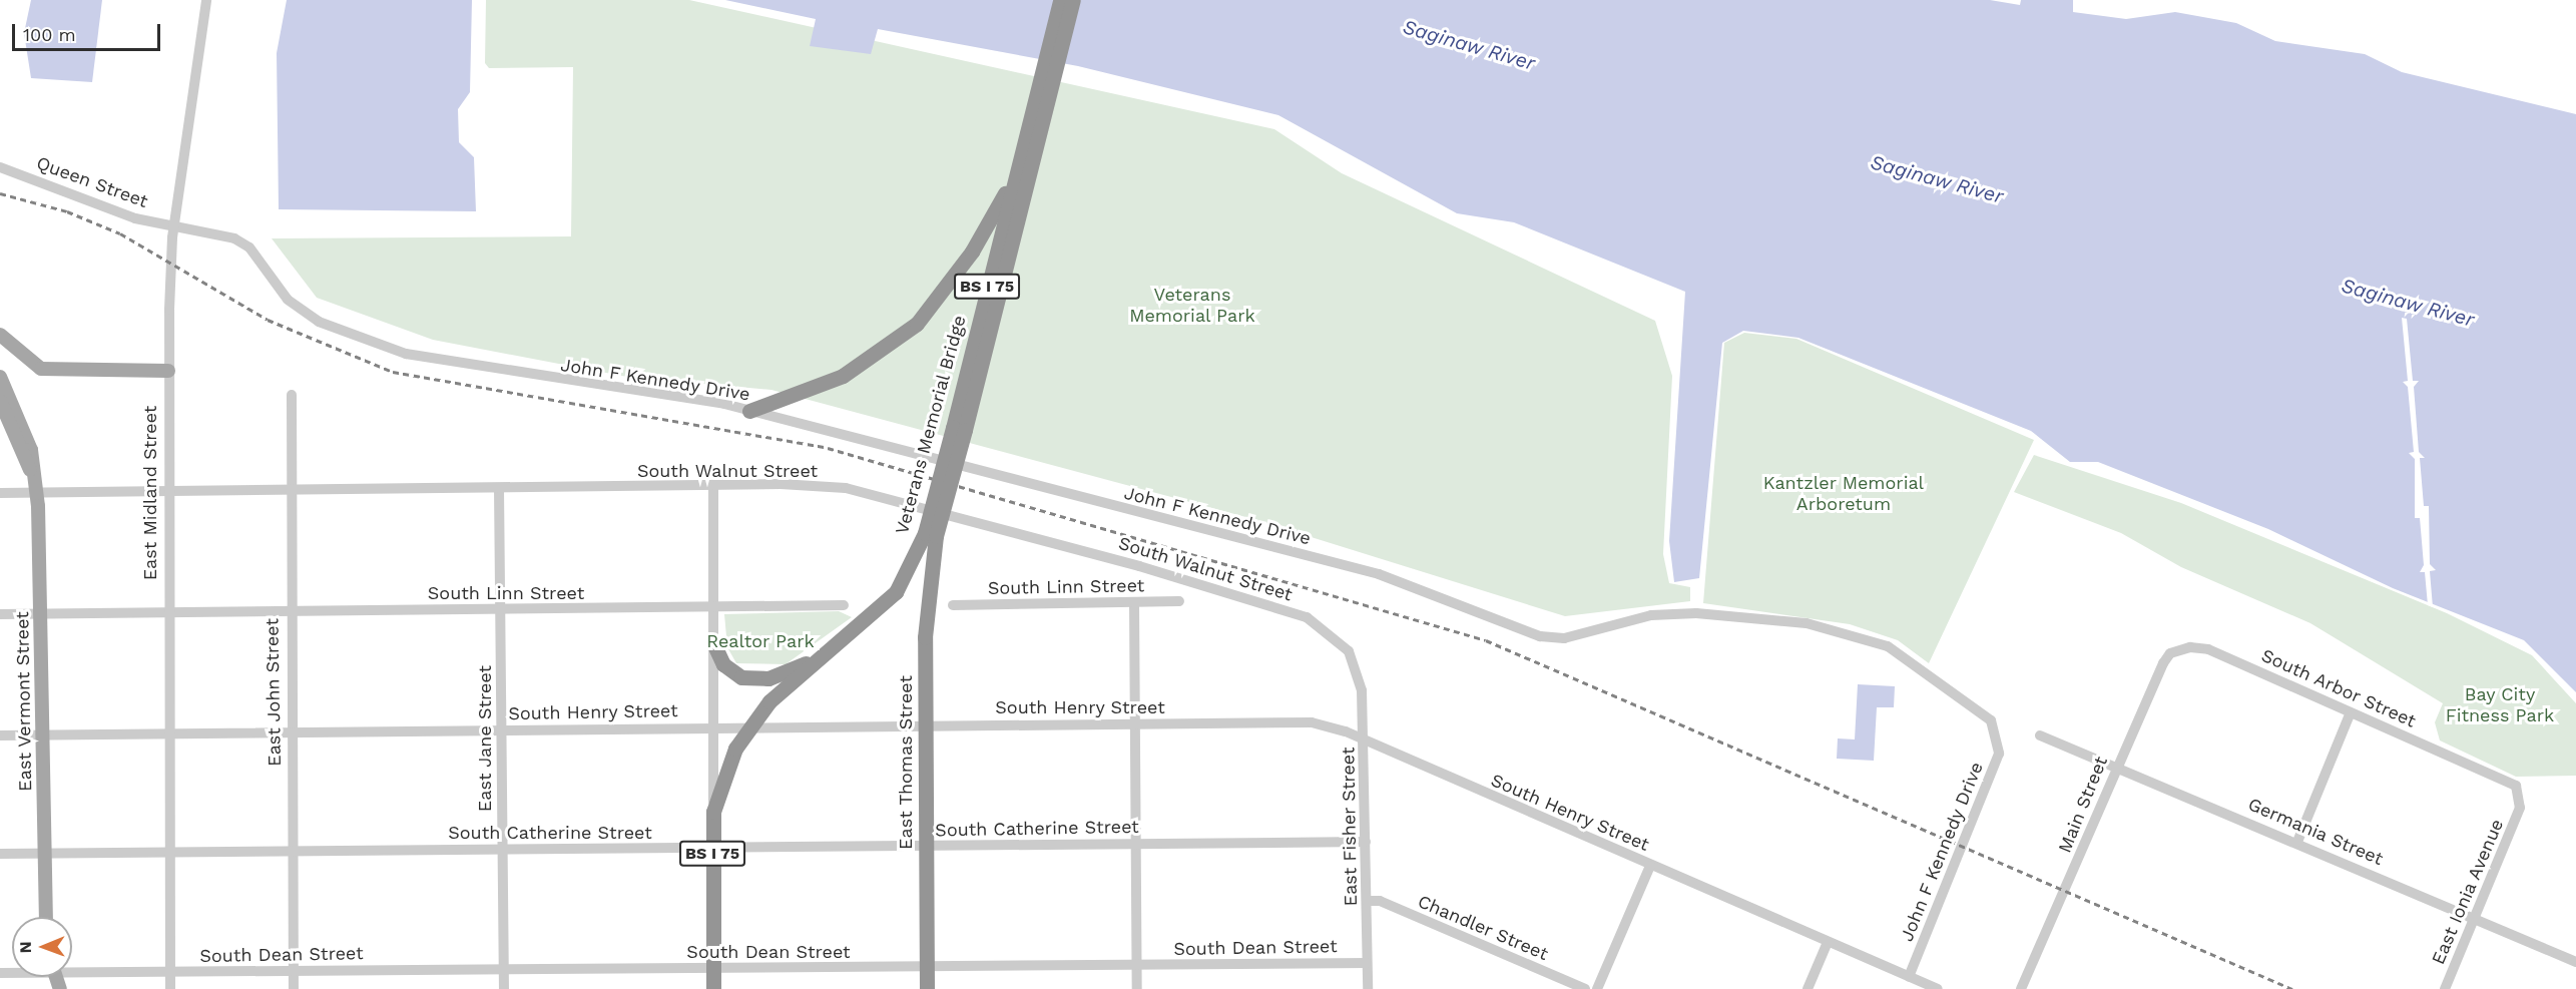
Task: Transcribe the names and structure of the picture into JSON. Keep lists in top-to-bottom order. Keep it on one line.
{"streets":{"highway":["BS I 75","Veterans Memorial Bridge","East Thomas Street"],"main road":["East Vermont Street"],"street":["Queen Street","John F Kennedy Drive","South Walnut Street","East Midland Street","South Linn Street","South Arbor Street","East John Street","South Henry Street","East Jane Street","Main Street","East Fisher Street","South Catherine Street","Germania Street","East Ionia Avenue","Chandler Street","South Dean Street"]},"crossings":[["Queen Street","John F Kennedy Drive"],["Queen Street","East Midland Street"],["BS I 75","Veterans Memorial Bridge"],["BS I 75","South Henry Street"],["BS I 75","South Catherine Street"],["BS I 75","South Dean Street"],["John F Kennedy Drive","East Midland Street"],["John F Kennedy Drive","South Henry Street"],["Veterans Memorial Bridge","South Henry Street"],["Veterans Memorial Bridge","East Thomas Street"],["South Walnut Street","East Midland Street"],["South Walnut Street","East John Street"],["South Walnut Street","East Vermont Street"],["South Walnut Street","East Jane Street"],["South Walnut Street","East Fisher Street"],["East Midland Street","South Linn Street"],["East Midland Street","South Henry Street"],["East Midland Street","South Catherine Street"],["East Midland Street","South Dean Street"],["South Linn Street","East John Street"],["South Linn Street","East Vermont Street"],["South Linn Street","East Jane Street"],["South Arbor Street","Main Street"],["South Arbor Street","East Ionia Avenue"],["East John Street","South Henry Street"],["East John Street","South Catherine Street"],["East John Street","South Dean Street"],["East Vermont Street","South Henry Street"],["East Vermont Street","South Catherine Street"],["South Henry Street","East Jane Street"],["South Henry Street","East Thomas Street"],["South Henry Street","East Fisher Street"],["East Jane Street","South Catherine Street"],["East Jane Street","South Dean Street"],["East Thomas Street","South Catherine Street"],["East Thomas Street","South Dean Street"],["Main Street","Germania Street"],["East Fisher Street","South Catherine Street"],["East Fisher Street","Chandler Street"],["East Fisher Street","South Dean Street"],["Germania Street","East Ionia Avenue"]],"water":["Saginaw River"],"parks":["Veterans Memorial Park","Kantzler Memorial Arboretum","Realtor Park","Bay City Fitness Park"],"scale_bar":"100 m","north":"left"}
